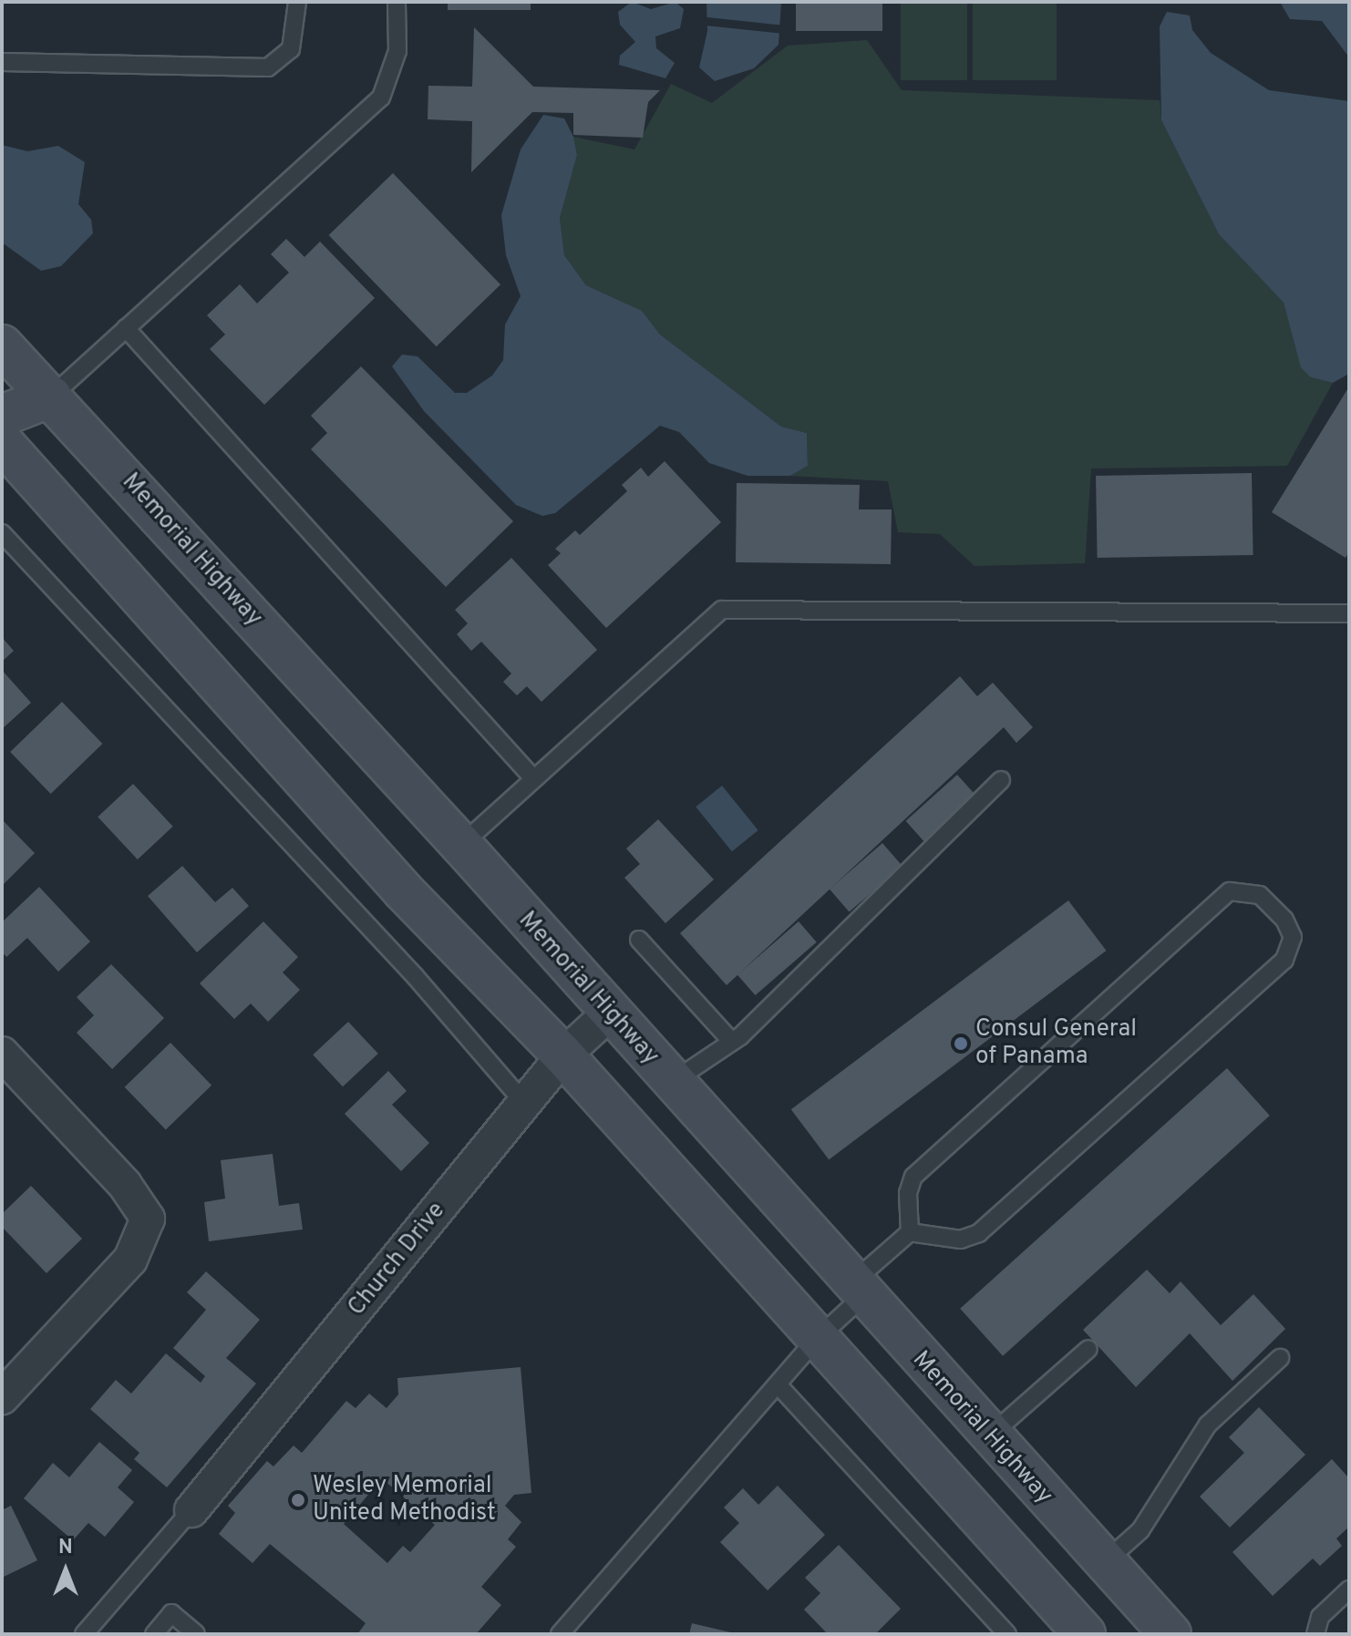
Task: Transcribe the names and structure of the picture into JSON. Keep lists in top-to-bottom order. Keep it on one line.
{"streets":{"main road":["Memorial Highway"],"street":["Church Drive"]},"crossings":[["Memorial Highway","Church Drive"]],"places":["Consul General of Panama","Wesley Memorial United Methodist"],"north":"top"}
